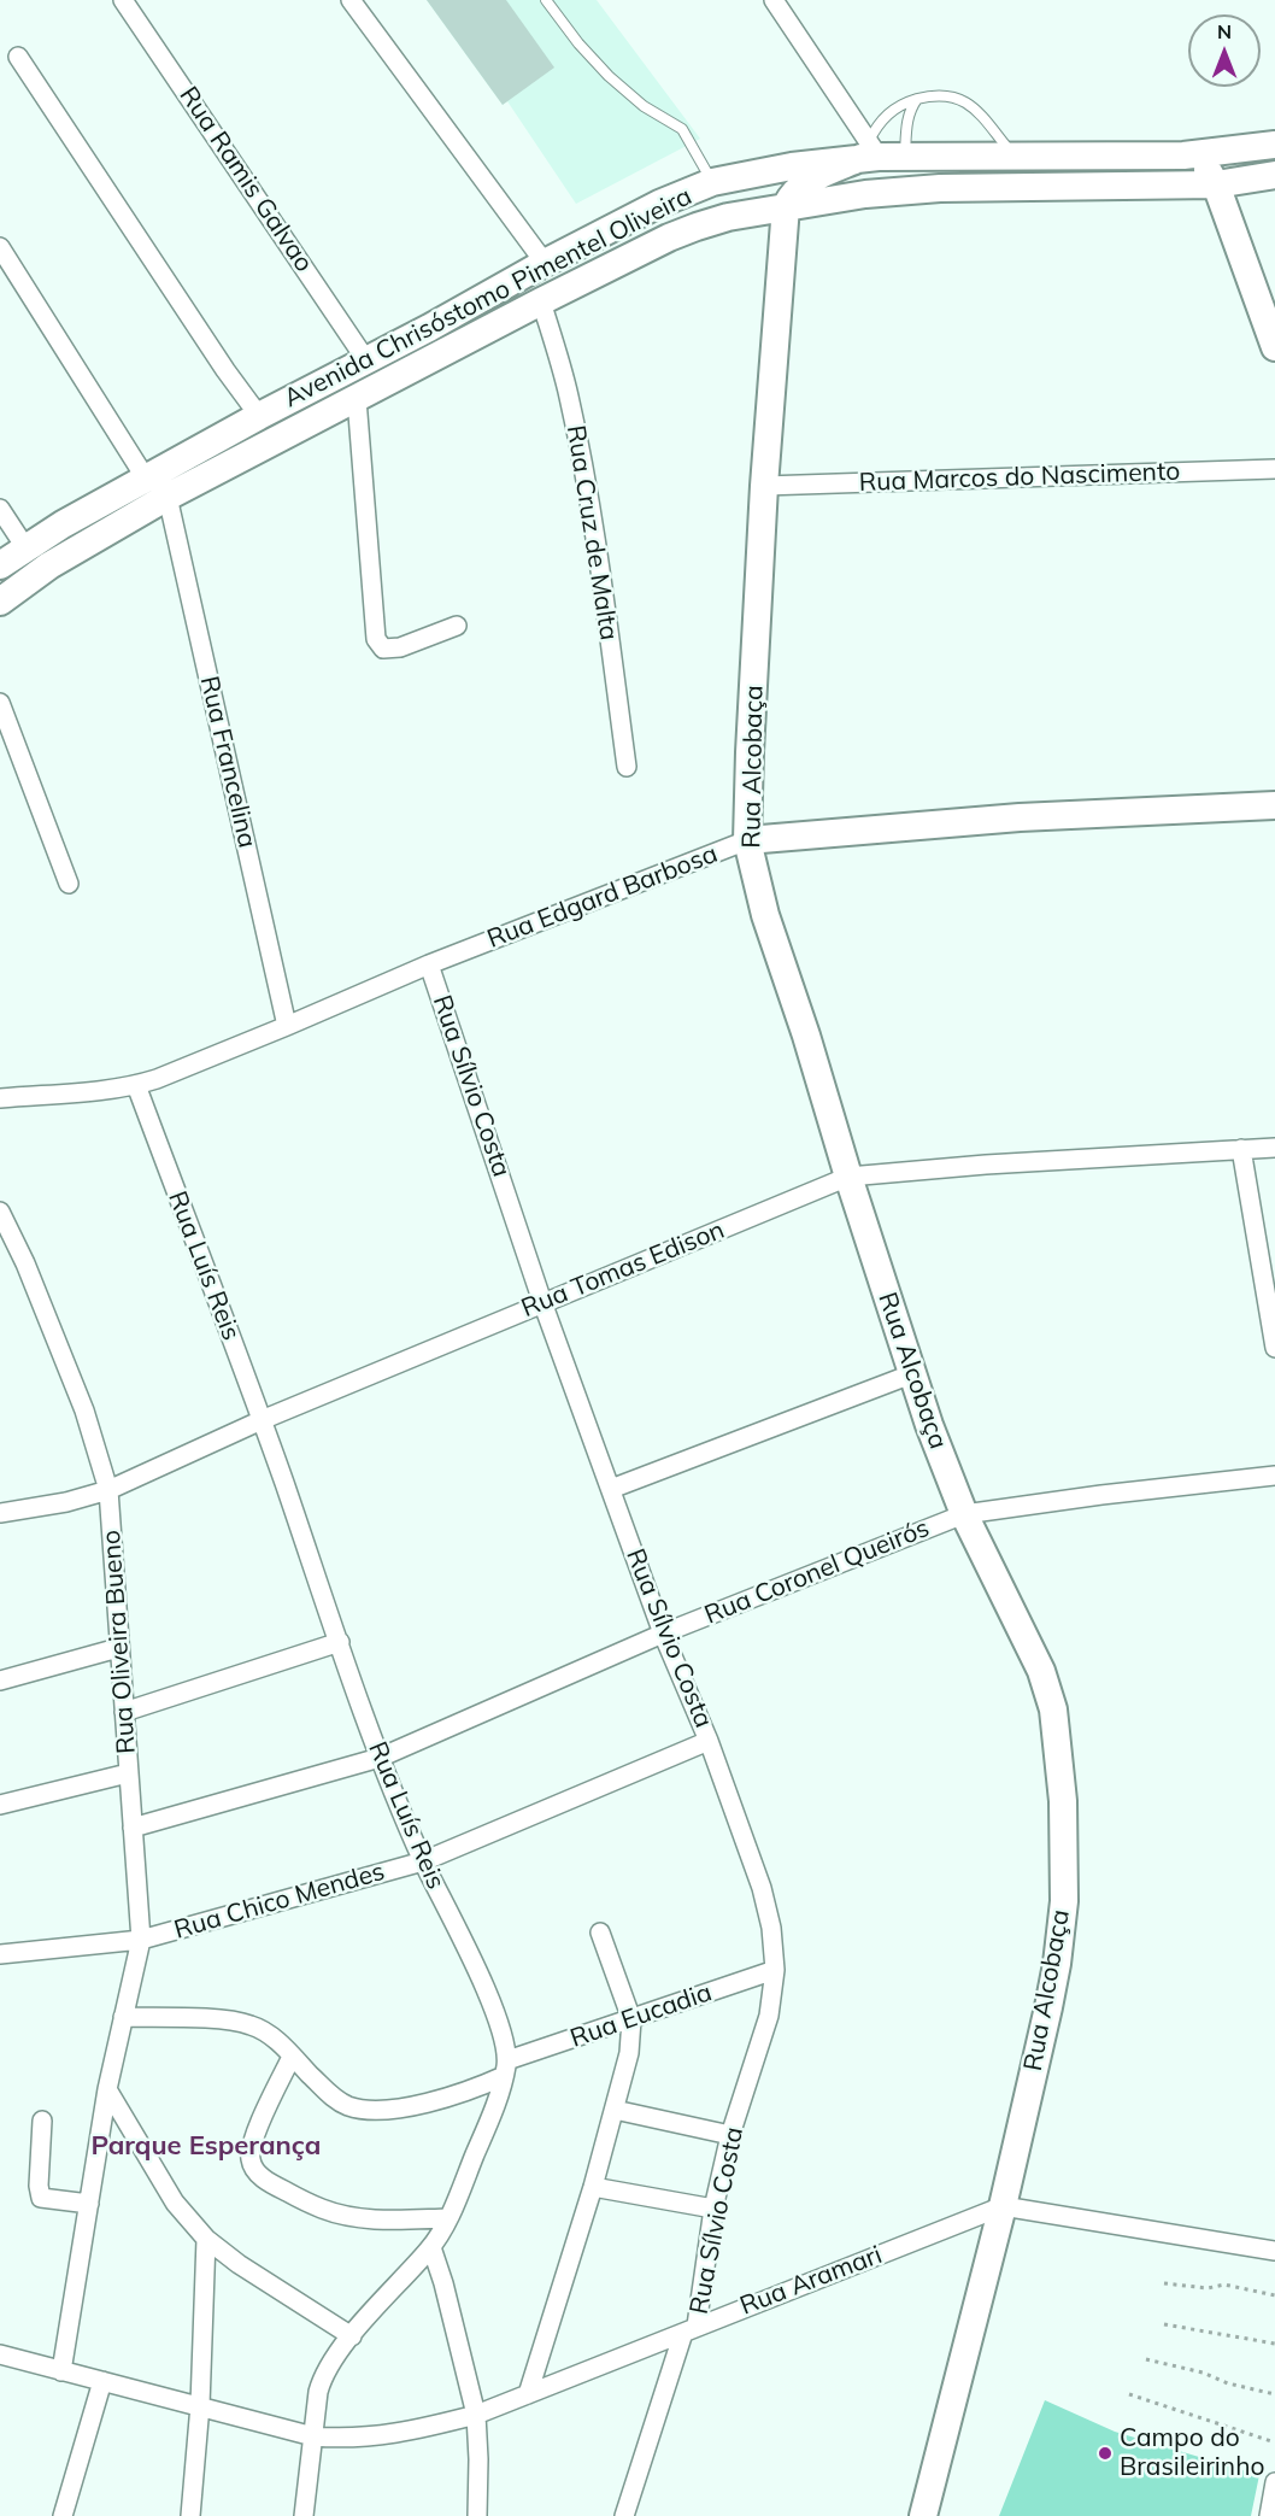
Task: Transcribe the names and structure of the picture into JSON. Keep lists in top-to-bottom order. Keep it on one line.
{"streets":{"main road":["Avenida Chrisóstomo Pimentel Oliveira","Rua Alcobaça","Rua Edgard Barbosa"],"street":["Rua Ramis Galvao","Rua Marcos do Nascimento","Rua Cruz de Malta","Rua Francelina","Rua Sílvio Costa","Rua Luís Reis","Rua Tomas Edison","Rua Coronel Queirós","Rua Oliveira Bueno","Rua Chico Mendes","Rua Eucadia","Rua Aramari"]},"crossings":[["Rua Ramis Galvao","Avenida Chrisóstomo Pimentel Oliveira"],["Avenida Chrisóstomo Pimentel Oliveira","Rua Cruz de Malta"],["Avenida Chrisóstomo Pimentel Oliveira","Rua Francelina"],["Avenida Chrisóstomo Pimentel Oliveira","Rua Alcobaça"],["Rua Marcos do Nascimento","Rua Alcobaça"],["Rua Francelina","Rua Edgard Barbosa"],["Rua Alcobaça","Rua Edgard Barbosa"],["Rua Alcobaça","Rua Tomas Edison"],["Rua Alcobaça","Rua Coronel Queirós"],["Rua Alcobaça","Rua Aramari"],["Rua Edgard Barbosa","Rua Sílvio Costa"],["Rua Edgard Barbosa","Rua Luís Reis"],["Rua Sílvio Costa","Rua Tomas Edison"],["Rua Sílvio Costa","Rua Coronel Queirós"],["Rua Sílvio Costa","Rua Chico Mendes"],["Rua Sílvio Costa","Rua Eucadia"],["Rua Sílvio Costa","Rua Aramari"],["Rua Luís Reis","Rua Tomas Edison"],["Rua Luís Reis","Rua Coronel Queirós"],["Rua Luís Reis","Rua Chico Mendes"],["Rua Luís Reis","Rua Eucadia"],["Rua Tomas Edison","Rua Oliveira Bueno"],["Rua Coronel Queirós","Rua Oliveira Bueno"],["Rua Oliveira Bueno","Rua Chico Mendes"],["Rua Oliveira Bueno","Rua Eucadia"],["Rua Oliveira Bueno","Rua Aramari"]],"districts":["Parque Esperança"],"places":["Campo do Brasileirinho"],"north":"top"}
